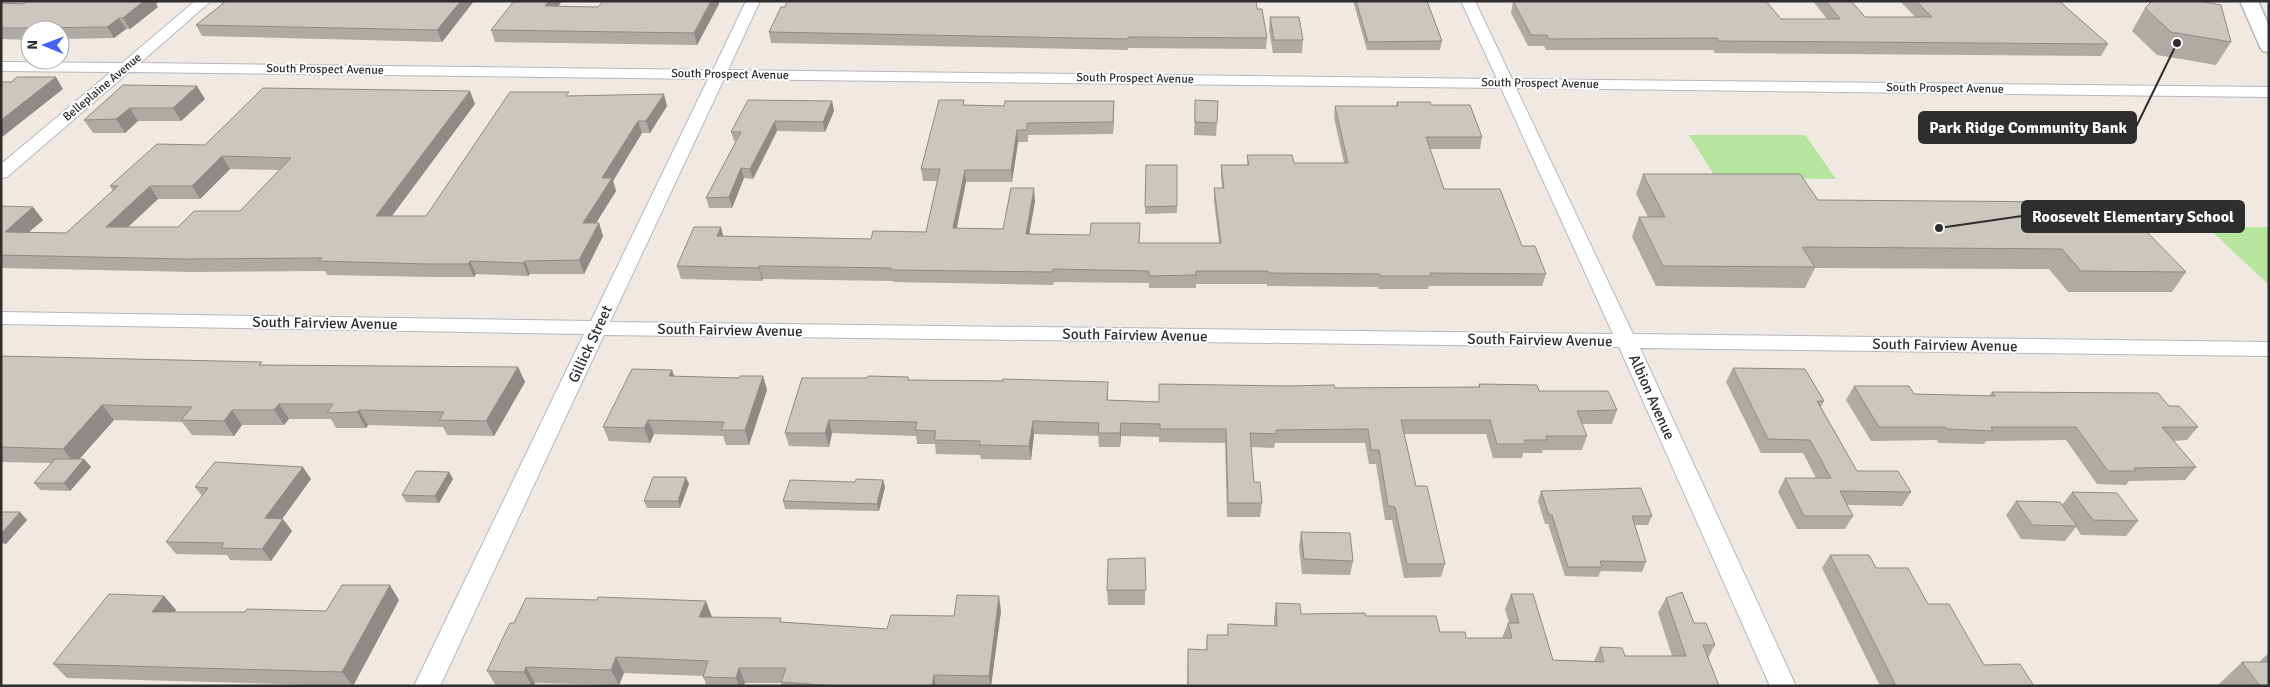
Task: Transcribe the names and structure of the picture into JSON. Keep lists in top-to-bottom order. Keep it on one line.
{"streets":{"street":["South Prospect Avenue","Belleplaine Avenue","South Fairview Avenue","Gillick Street","Albion Avenue"]},"crossings":[["South Prospect Avenue","Belleplaine Avenue"],["South Prospect Avenue","Gillick Street"],["South Prospect Avenue","Albion Avenue"],["South Fairview Avenue","Gillick Street"],["South Fairview Avenue","Albion Avenue"]],"places":["Park Ridge Community Bank","Roosevelt Elementary School"],"north":"left"}
